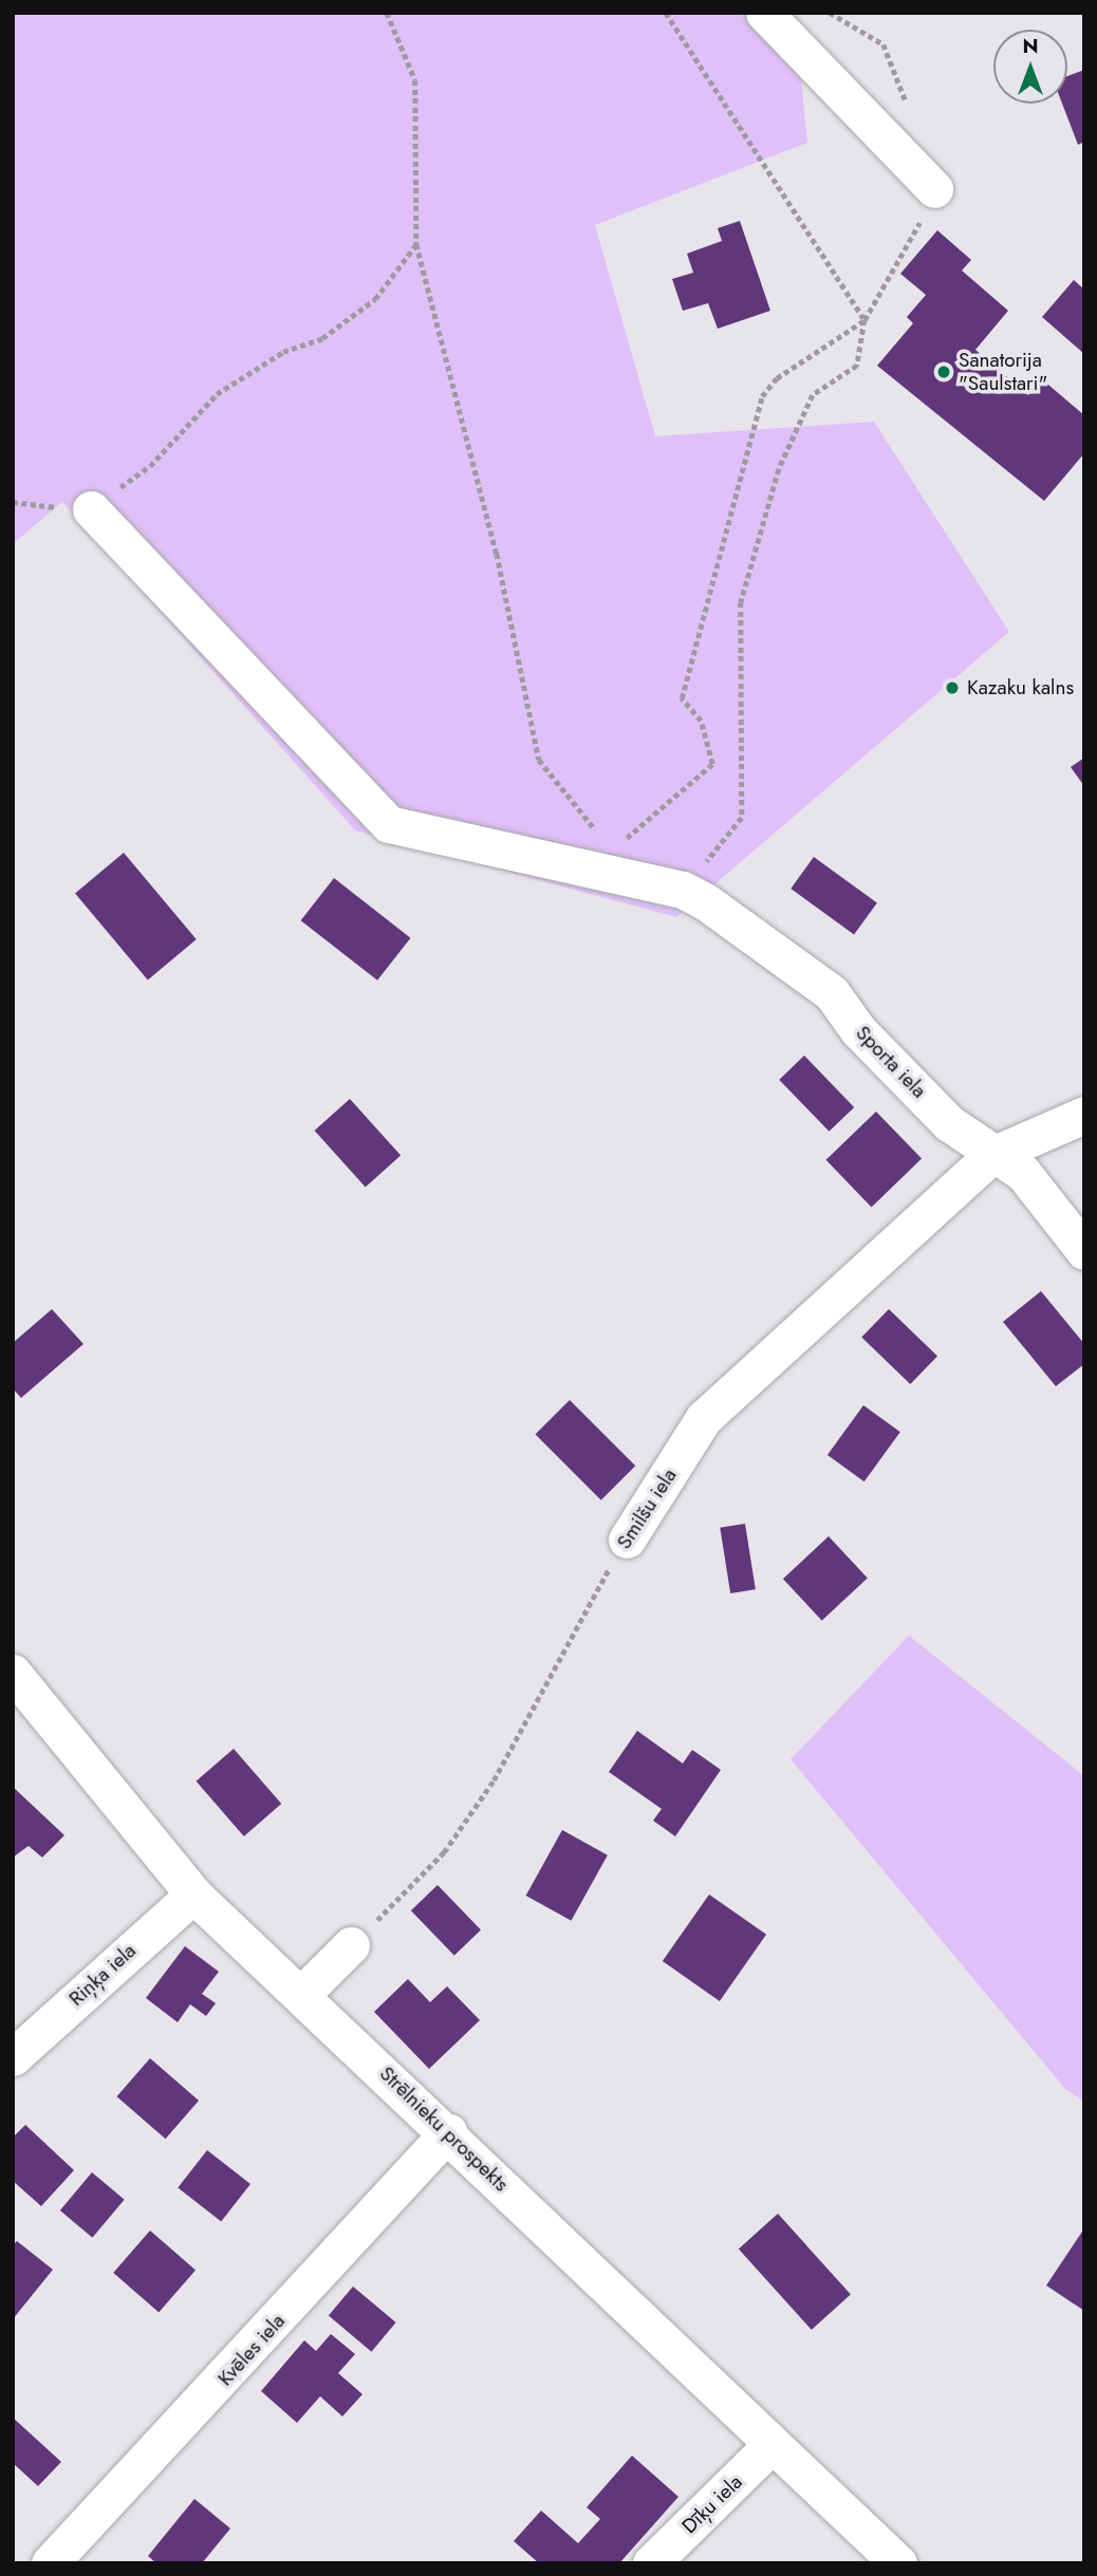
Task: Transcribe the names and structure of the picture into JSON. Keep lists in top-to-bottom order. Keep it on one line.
{"streets":{"street":["Sporta iela","Smilšu iela","Riņķa iela","Strēlnieku prospekts","Kvēles iela","Dīķu iela"]},"crossings":[["Sporta iela","Smilšu iela"],["Riņķa iela","Strēlnieku prospekts"],["Strēlnieku prospekts","Kvēles iela"],["Strēlnieku prospekts","Dīķu iela"]],"places":["Sanatorija \"Saulstari\"","Kazaku kalns"],"north":"top"}
